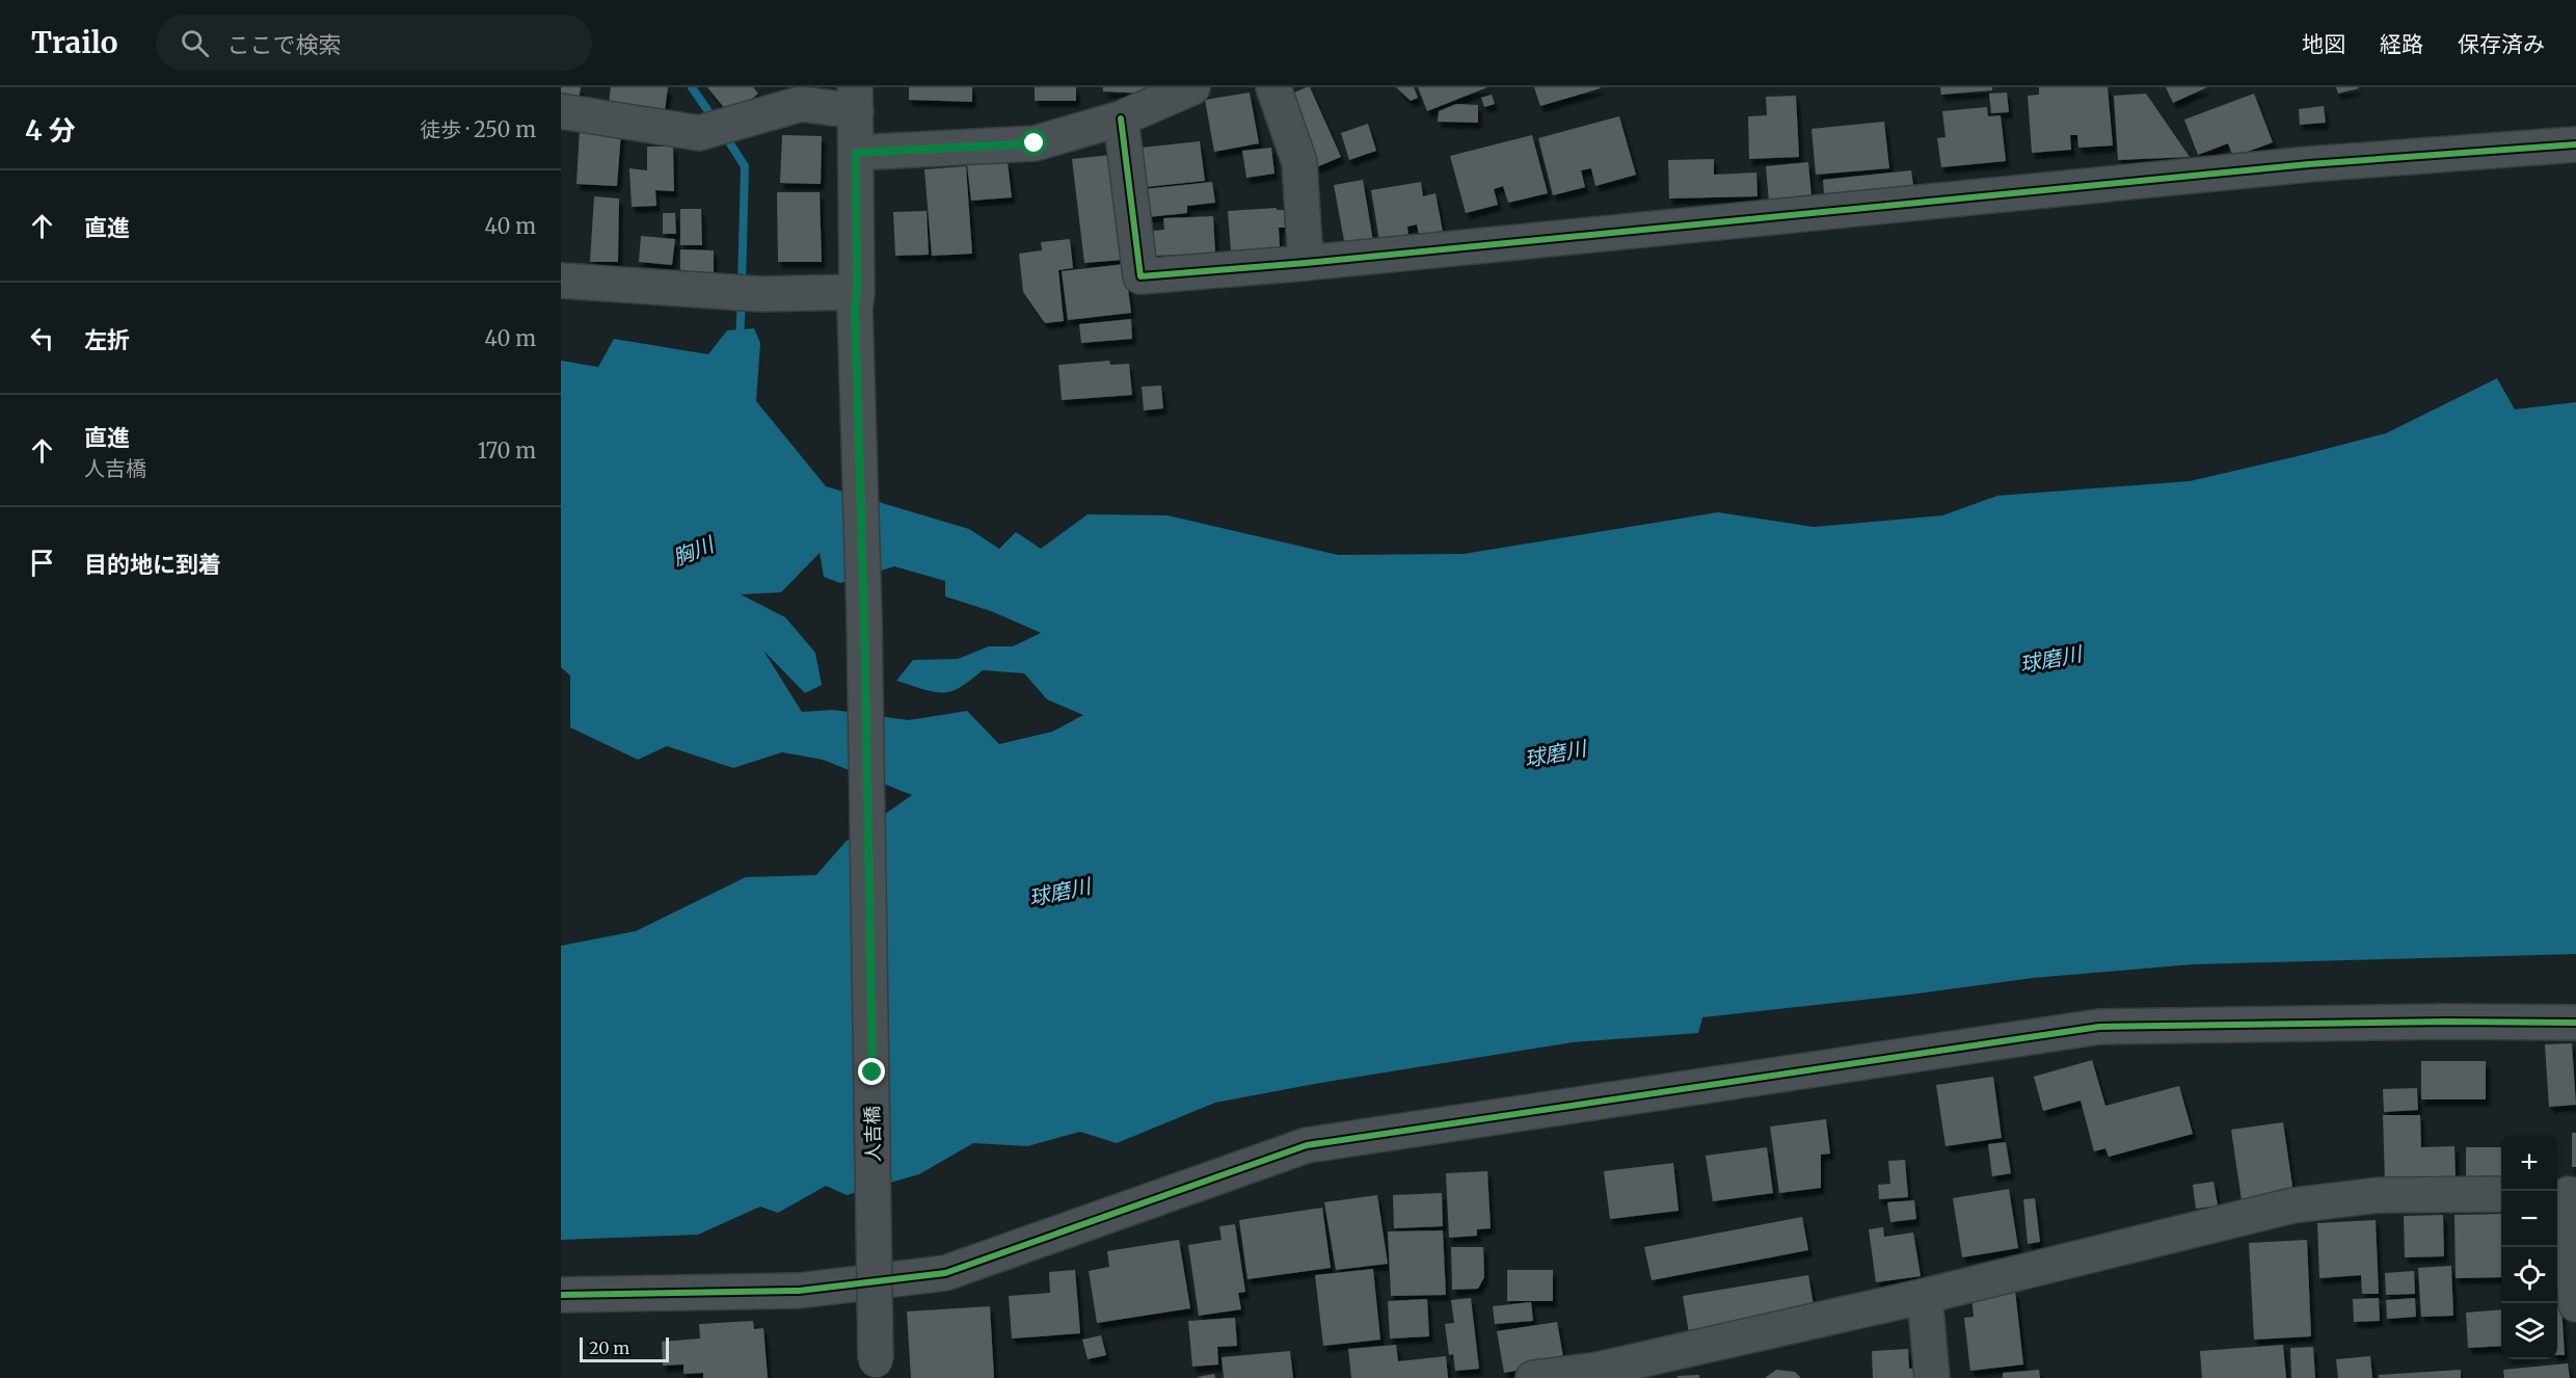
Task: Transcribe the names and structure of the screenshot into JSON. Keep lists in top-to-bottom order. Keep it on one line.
{"streets":{"street":["人吉橋"]},"water":["胸川","球磨川"],"scale_bar":"20 m","page":{"header":"Trailo","search":"ここで検索","nav":["地図","経路","保存済み"],"heading":["4 分","徒歩 · 250 m"],"list":[["直進","40 m"],["左折","40 m"],["直進","人吉橋","170 m"],"目的地に到着"],"map_buttons":["+","−"],"scale":"20 m"}}
